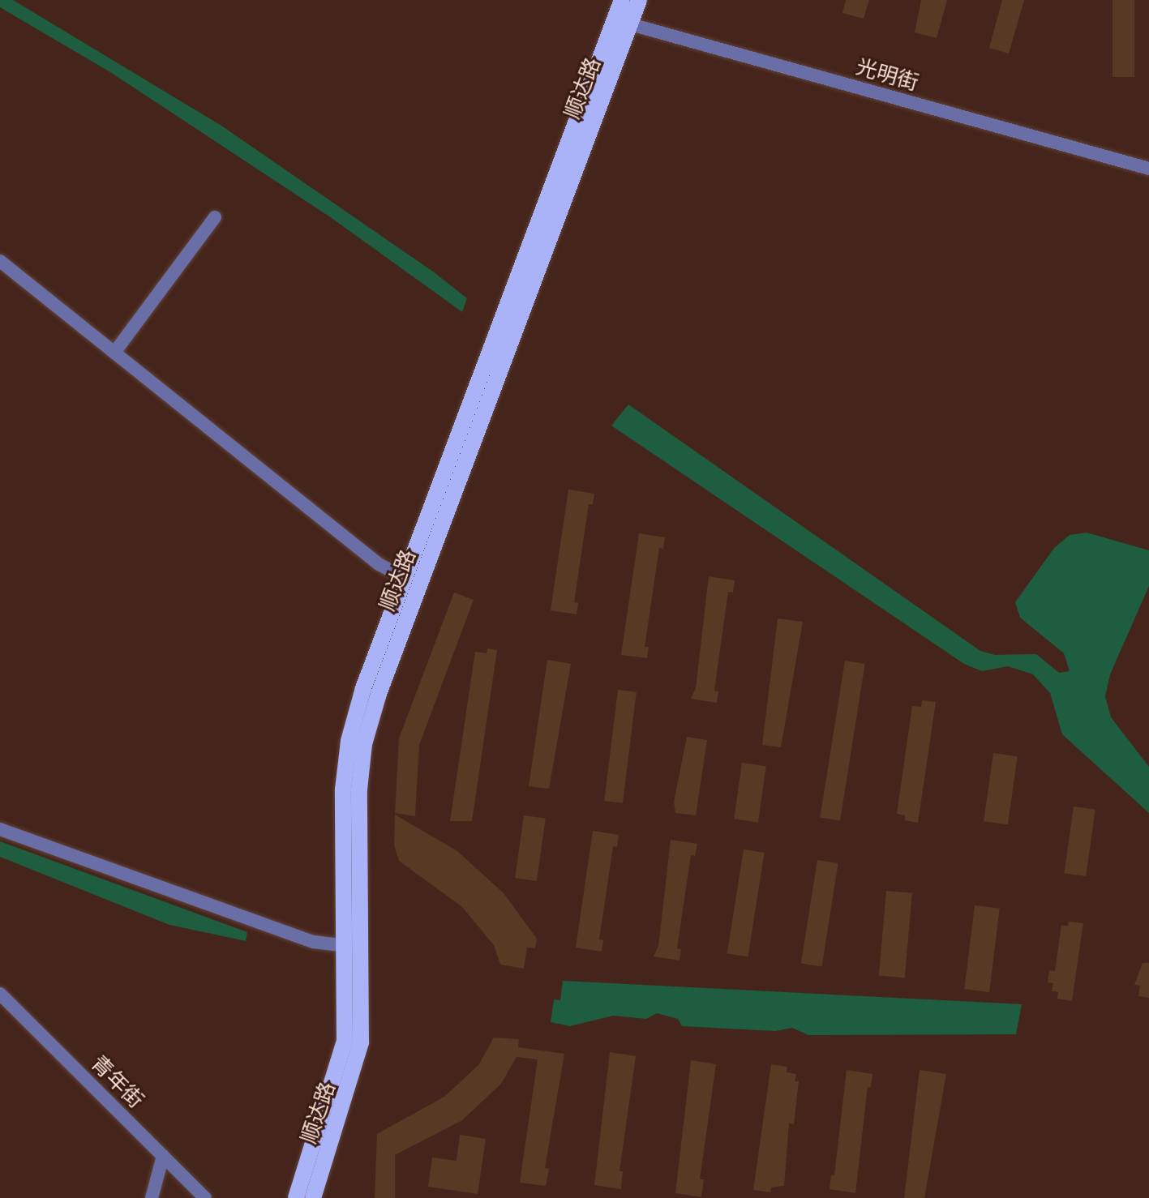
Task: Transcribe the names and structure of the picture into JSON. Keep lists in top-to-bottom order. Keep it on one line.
{"streets":{"main road":["顺达路"],"street":["光明街","青年街"]},"crossings":[["光明街","顺达路"]]}
